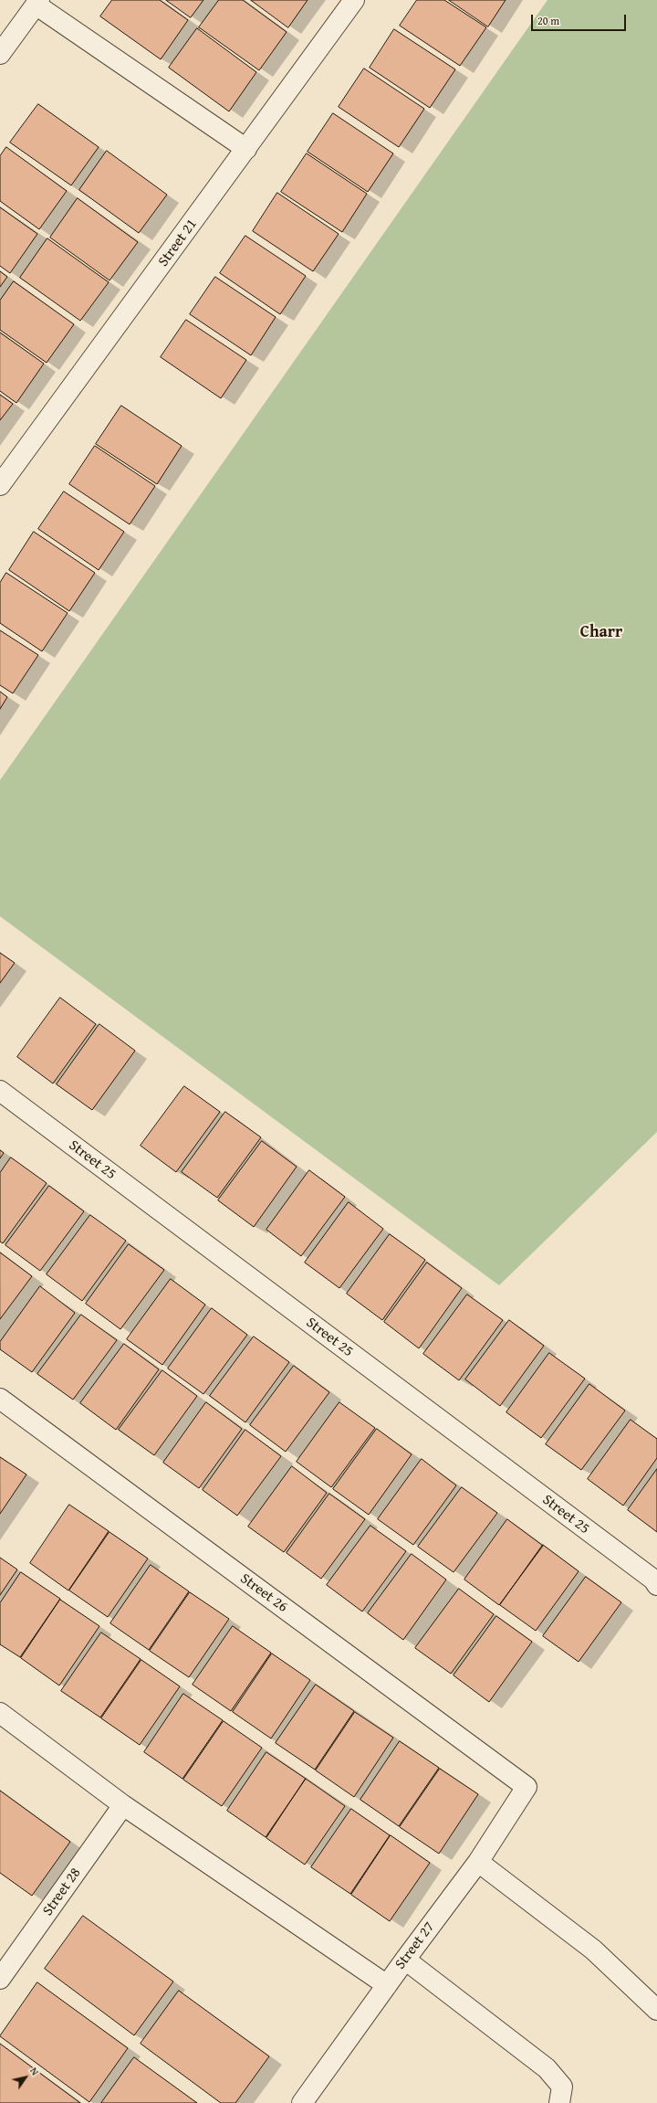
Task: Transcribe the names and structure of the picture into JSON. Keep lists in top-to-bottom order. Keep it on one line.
{"streets":{"street":["Street 21","Street 25","Street 26","Street 28","Street 27"]},"crossings":[["Street 26","Street 27"]],"districts":["Charr"],"scale_bar":"20 m","north":"top right"}
